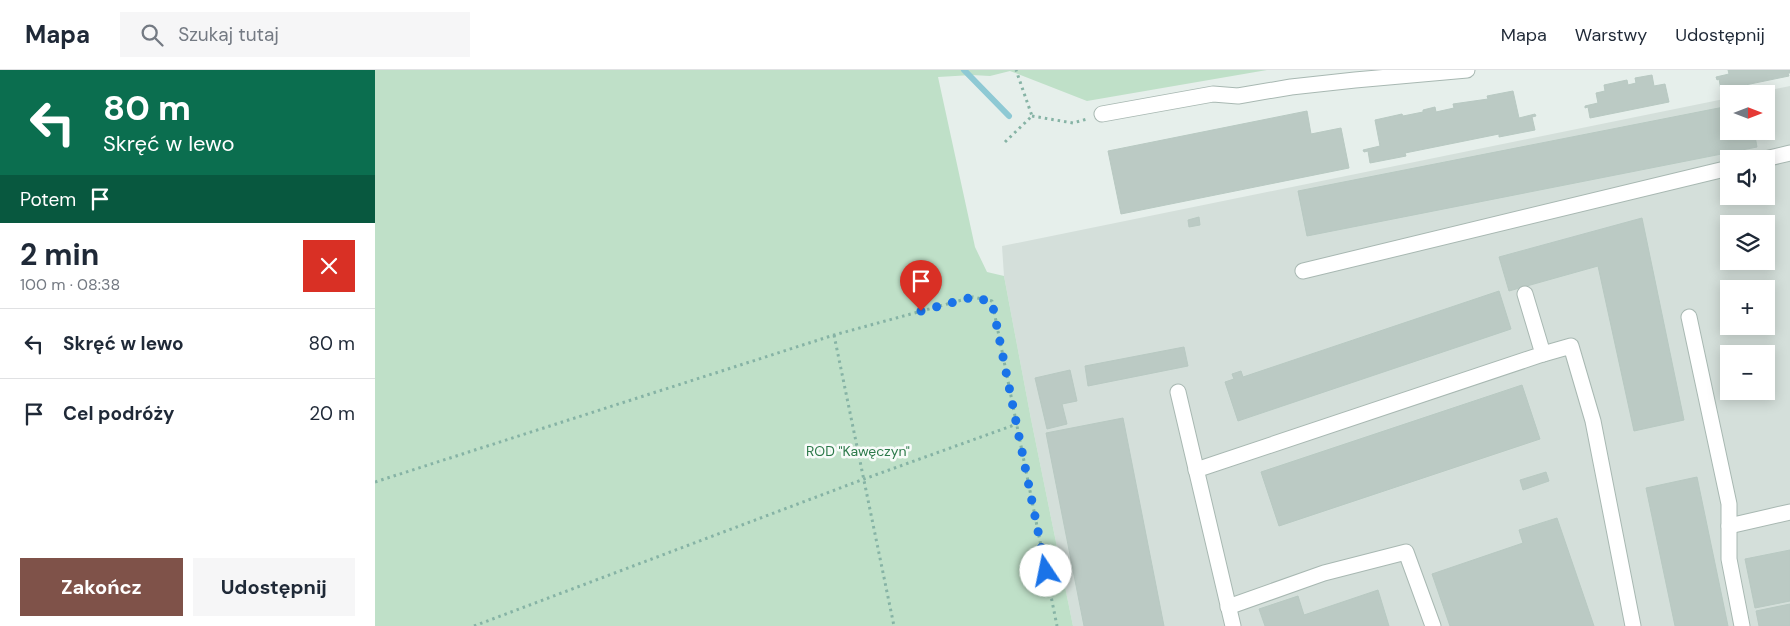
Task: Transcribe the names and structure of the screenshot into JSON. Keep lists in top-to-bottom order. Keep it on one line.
{"parks":["ROD \"Kawęczyn\""],"north":"right","page":{"header":"Mapa","search":"Szukaj tutaj","nav":["Mapa","Warstwy","Udostępnij"],"turn":["80 m","Skręć w lewo"],"map_buttons":["+","−"],"then":"Potem","heading":["2 min","100 m · 08:38"],"list":[{"name":"Skręć w lewo","value":"80 m"},{"name":"Cel podróży","value":"20 m"}],"buttons":["Zakończ","Udostępnij"]}}
